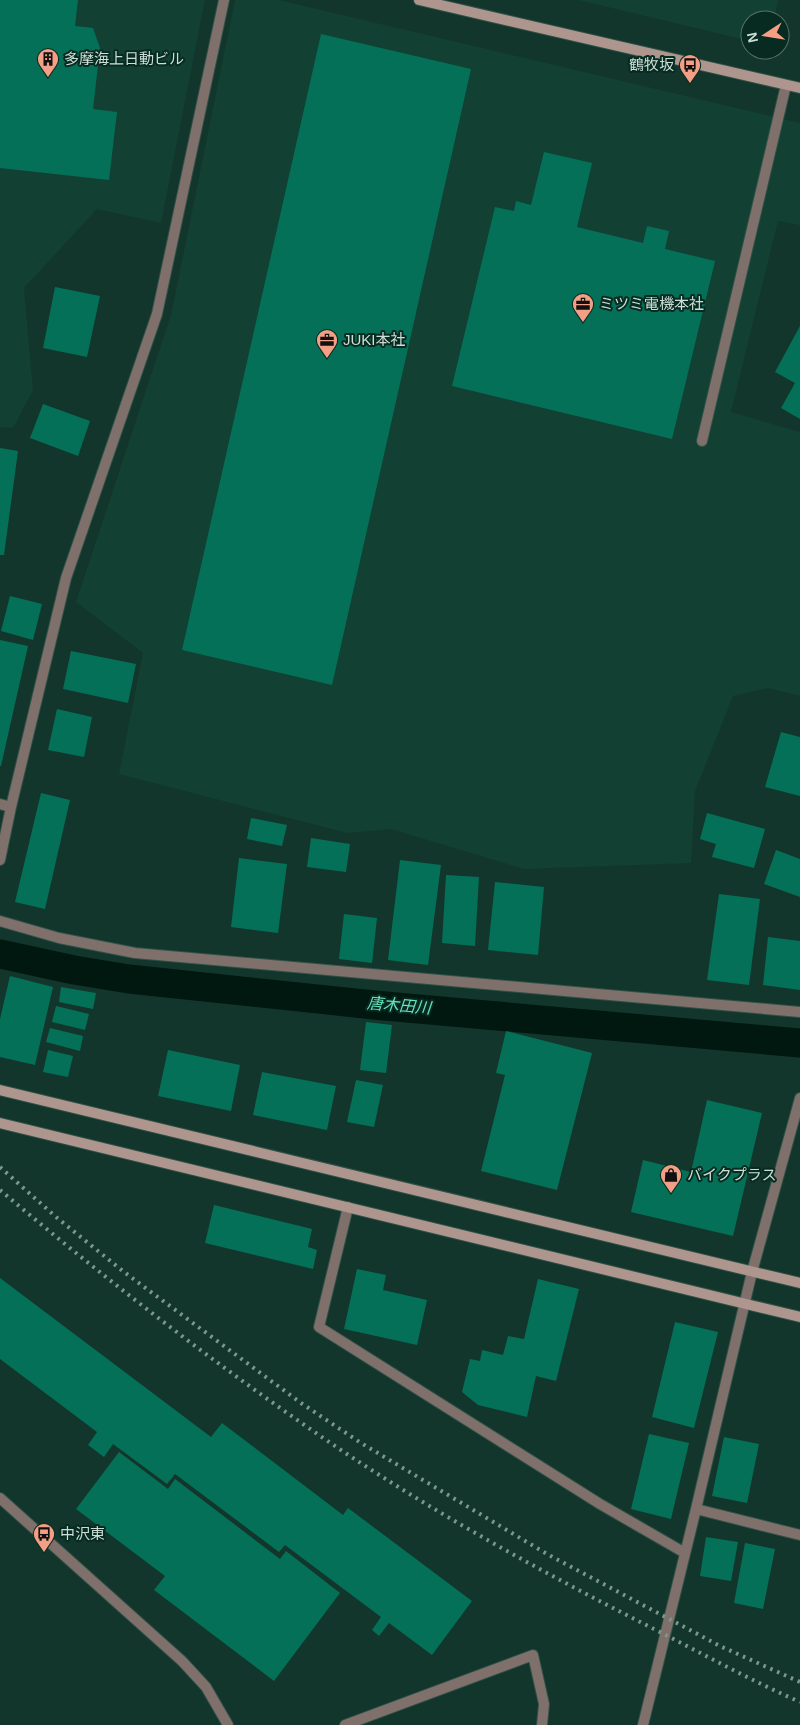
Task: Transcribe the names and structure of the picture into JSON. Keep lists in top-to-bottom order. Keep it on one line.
{"water":["唐木田川"],"places":{"building":["多摩海上日動ビル"],"bus stop":["鶴牧坂","中沢東"],"office":["ミツミ電機本社","JUKI本社"],"shop":["バイクプラス"]},"north":"left"}
